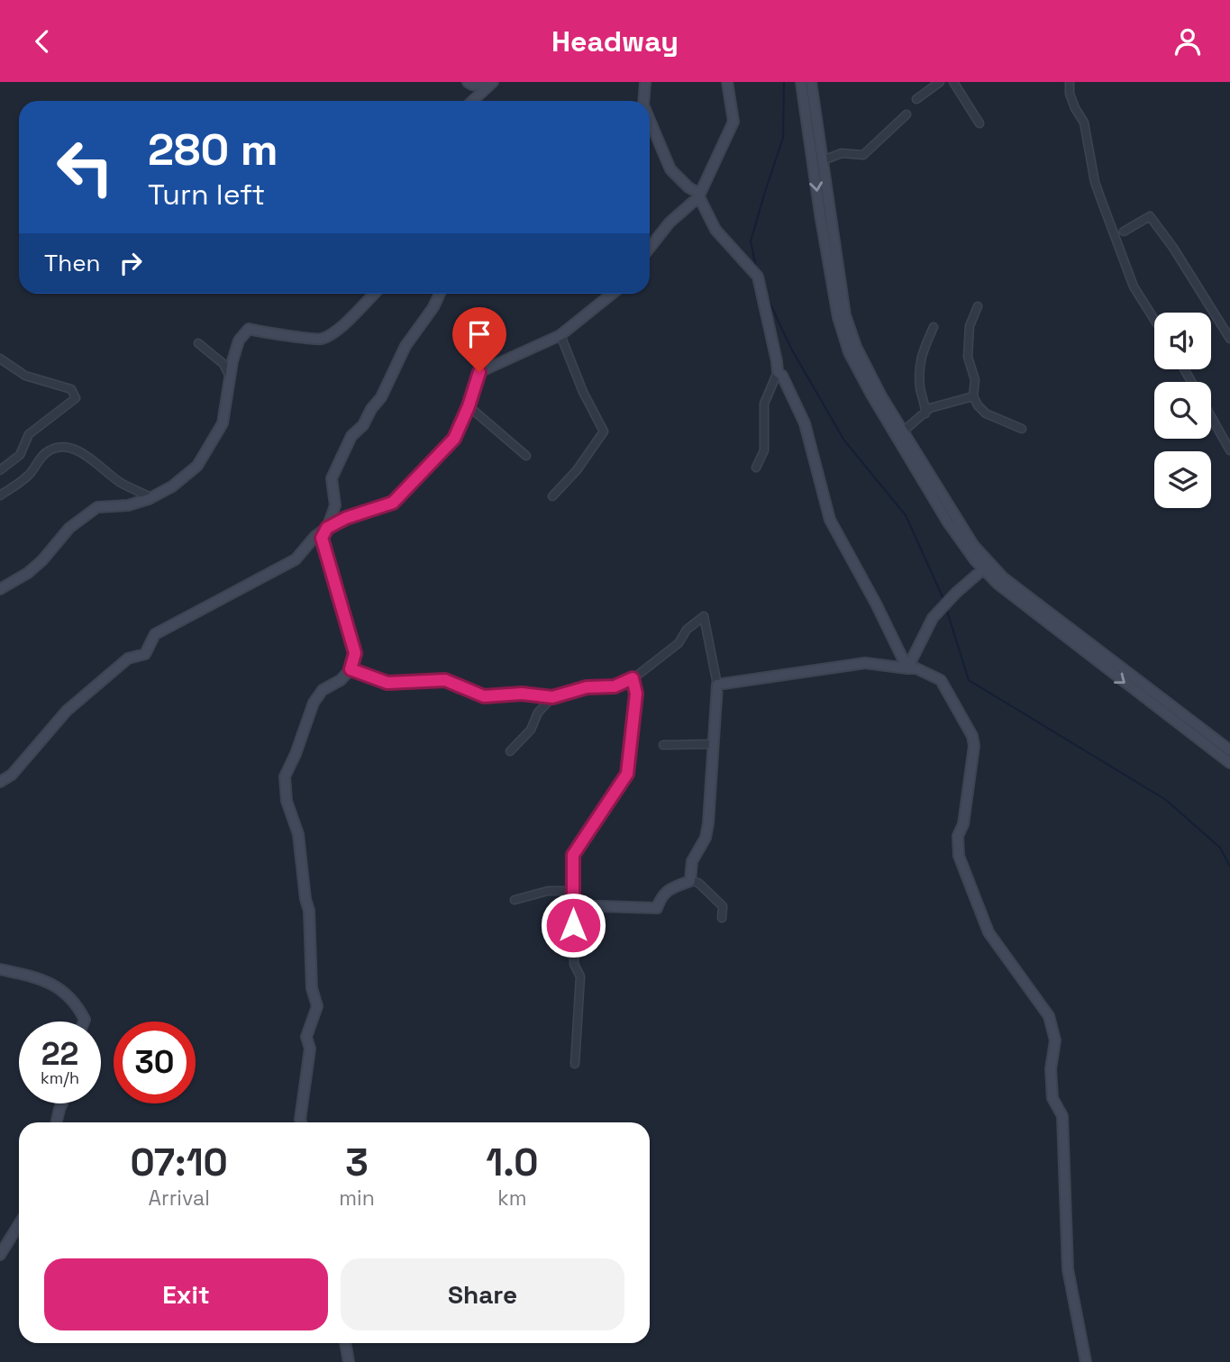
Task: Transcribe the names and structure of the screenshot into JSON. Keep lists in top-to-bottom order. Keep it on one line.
{"page":{"header":"Headway","turn":["280 m","Turn left"],"then":"Then","speed":"22 km/h","limit":"30","eta":["07:10","Arrival","3","min","1.0","km"],"buttons":["Exit","Share"]}}
